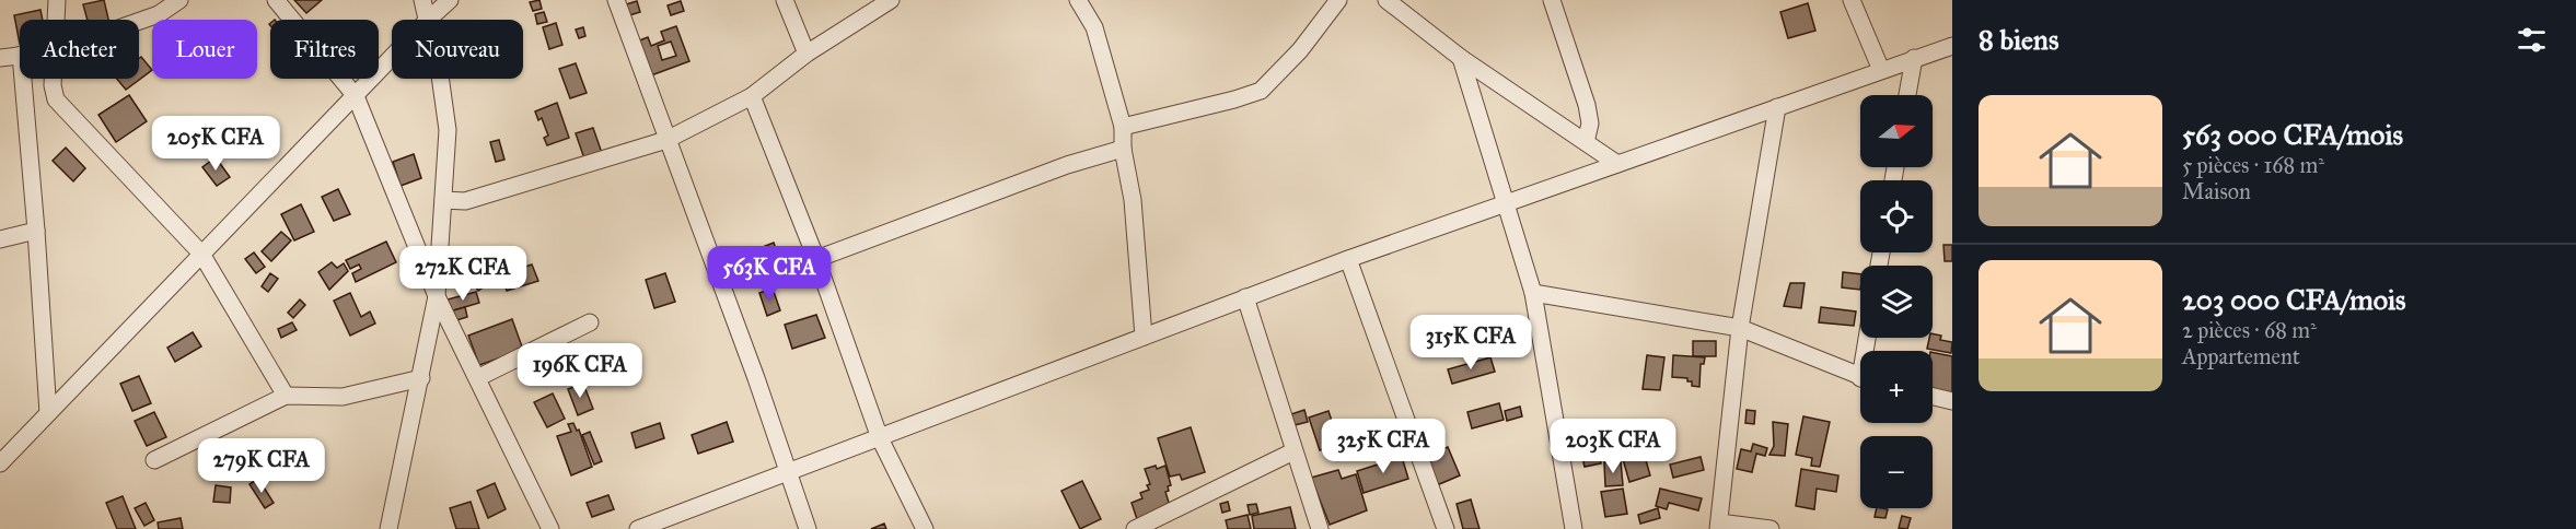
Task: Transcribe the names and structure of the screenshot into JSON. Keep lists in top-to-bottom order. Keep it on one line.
{"north":"right","page":{"heading":"8 biens","chip":["Acheter","Louer","Filtres","Nouveau"],"list":[{"name":"563 000 CFA/mois","note":"5 pièces · 168 m² · Maison"},{"name":"203 000 CFA/mois","note":"2 pièces · 68 m² · Appartement"}],"map_buttons":["+","−"],"price":["205K CFA","272K CFA","563K CFA","315K CFA","196K CFA","325K CFA","203K CFA","279K CFA"]}}
